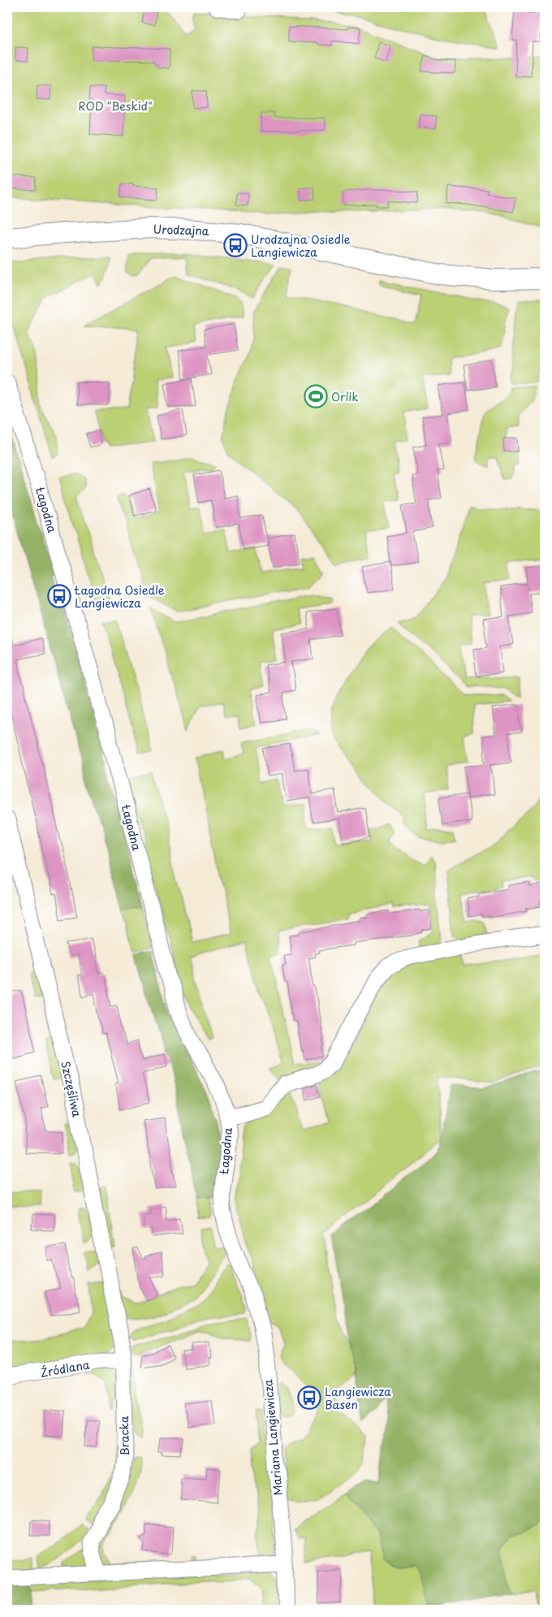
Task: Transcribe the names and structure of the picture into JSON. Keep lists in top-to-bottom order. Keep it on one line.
{"streets":{"street":["Urodzajna","Łagodna","Szczęśliwa","Źródlana","Bracka","Mariana Langiewicza"]},"crossings":[["Łagodna","Mariana Langiewicza"],["Szczęśliwa","Źródlana"],["Szczęśliwa","Bracka"],["Źródlana","Bracka"]],"parks":["ROD \"Beskid\""],"places":{"bus stop":["Urodzajna Osiedle Langiewicza","Łagodna Osiedle Langiewicza","Langiewicza Basen"],"sports":["Orlik"]}}
